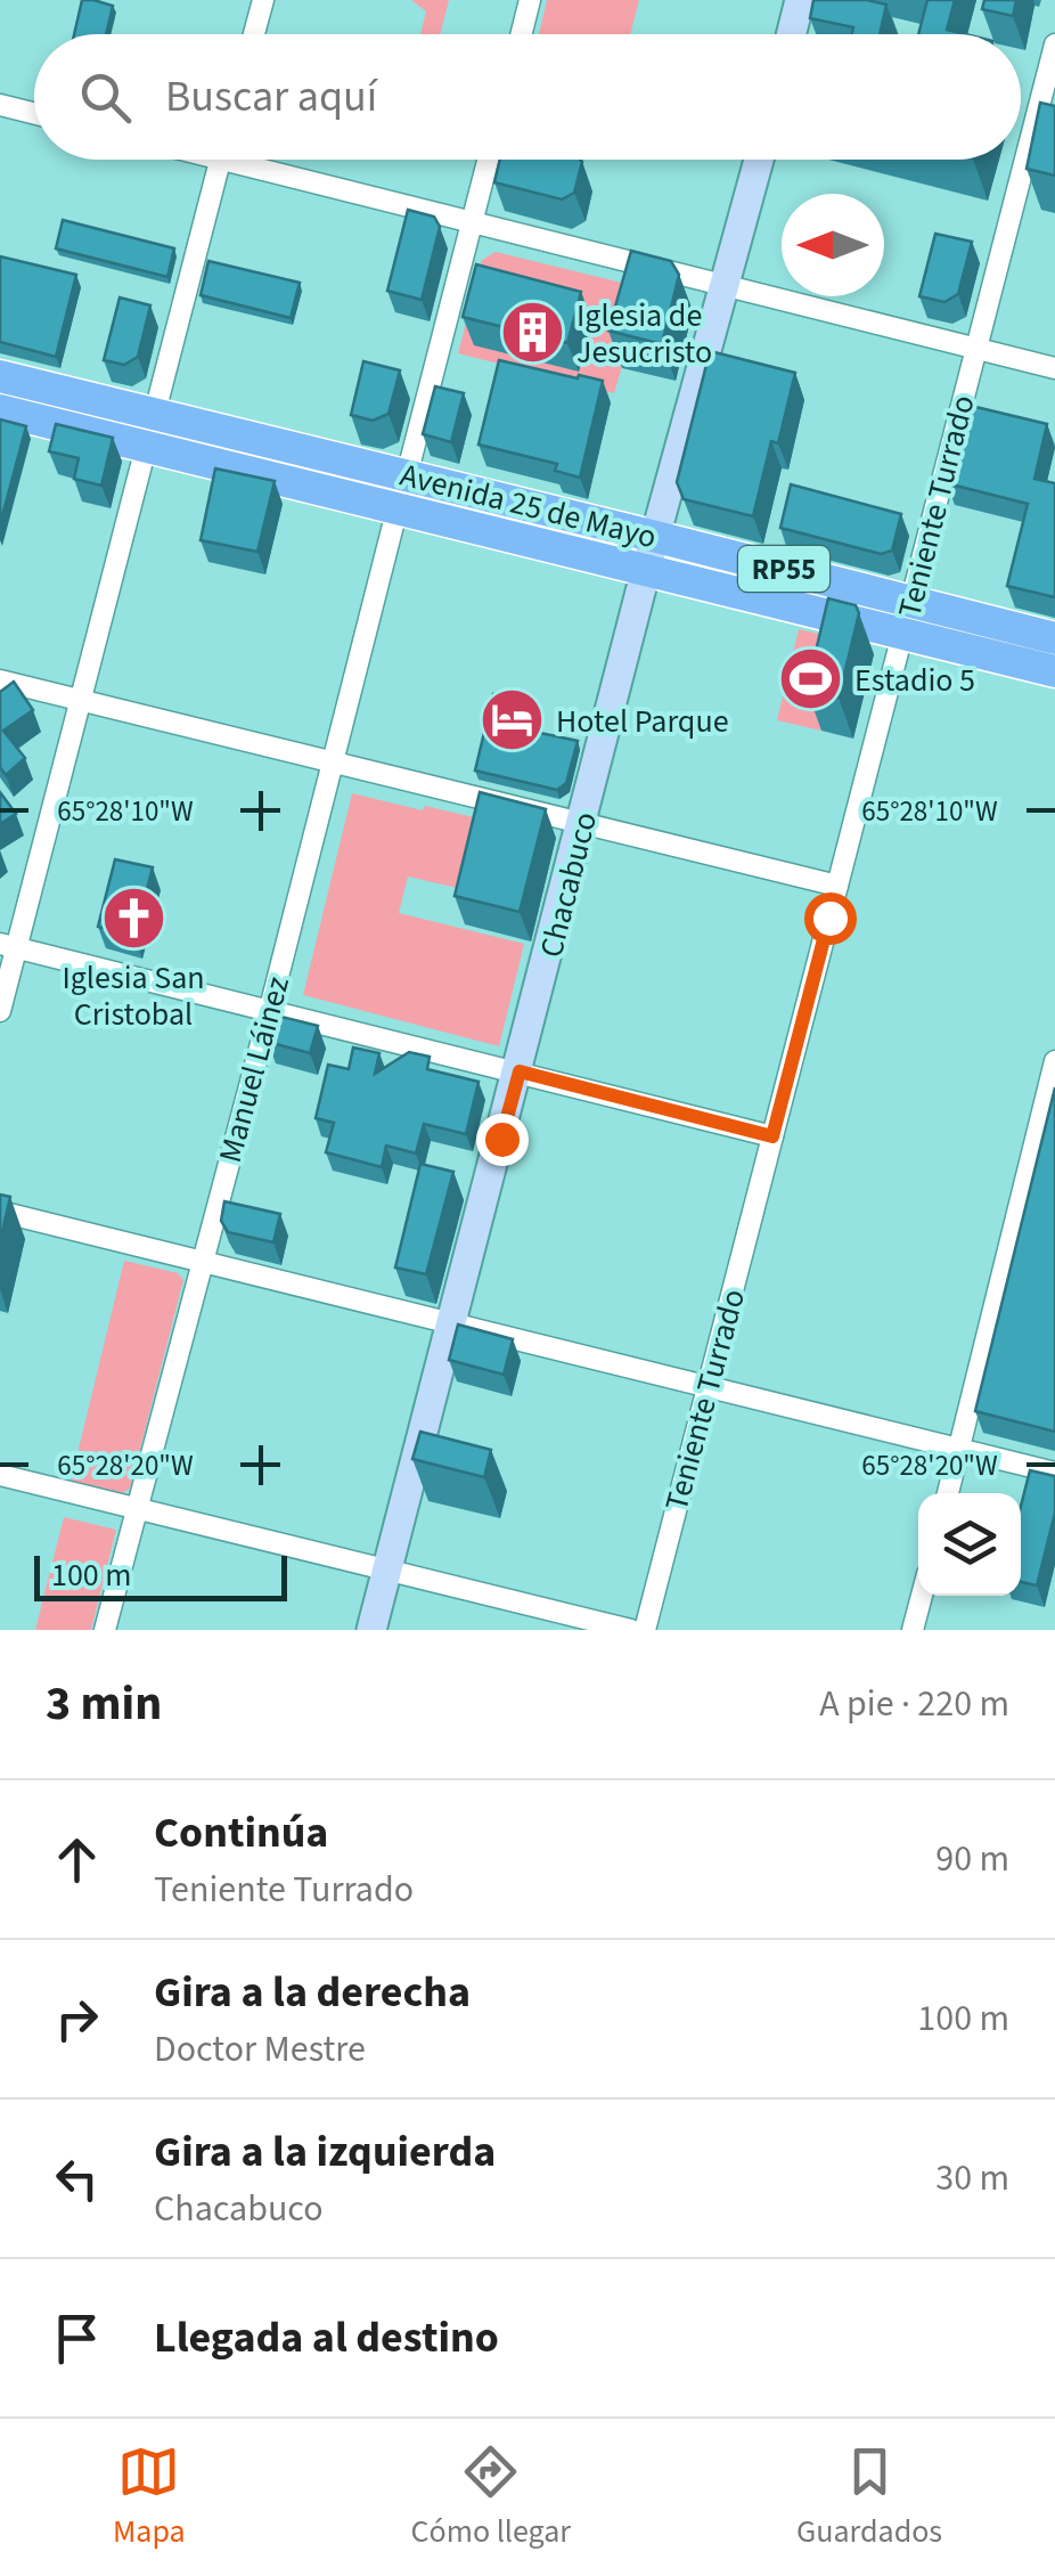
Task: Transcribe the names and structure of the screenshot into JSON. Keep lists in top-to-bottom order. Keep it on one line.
{"streets":{"main road":["Avenida 25 de Mayo","RP55","Chacabuco"],"street":["Teniente Turrado","Manuel Láinez"]},"crossings":[["Avenida 25 de Mayo","Teniente Turrado"],["Avenida 25 de Mayo","Chacabuco"],["Avenida 25 de Mayo","Manuel Láinez"]],"places":{"building":["Iglesia de Jesucristo"],"sports":["Estadio 5"],"hotel":["Hotel Parque"],"church":["Iglesia San Cristobal"]},"scale_bar":"100 m","north":"left","page":{"search":"Buscar aquí","scale":"100 m","heading":["3 min","A pie · 220 m"],"list":[["Continúa","Teniente Turrado","90 m"],["Gira a la derecha","Doctor Mestre","100 m"],["Gira a la izquierda","Chacabuco","30 m"],"Llegada al destino"],"nav":["Mapa","Cómo llegar","Guardados"]},"coordinates":["65°28'10\"W","65°28'20\"W"]}
